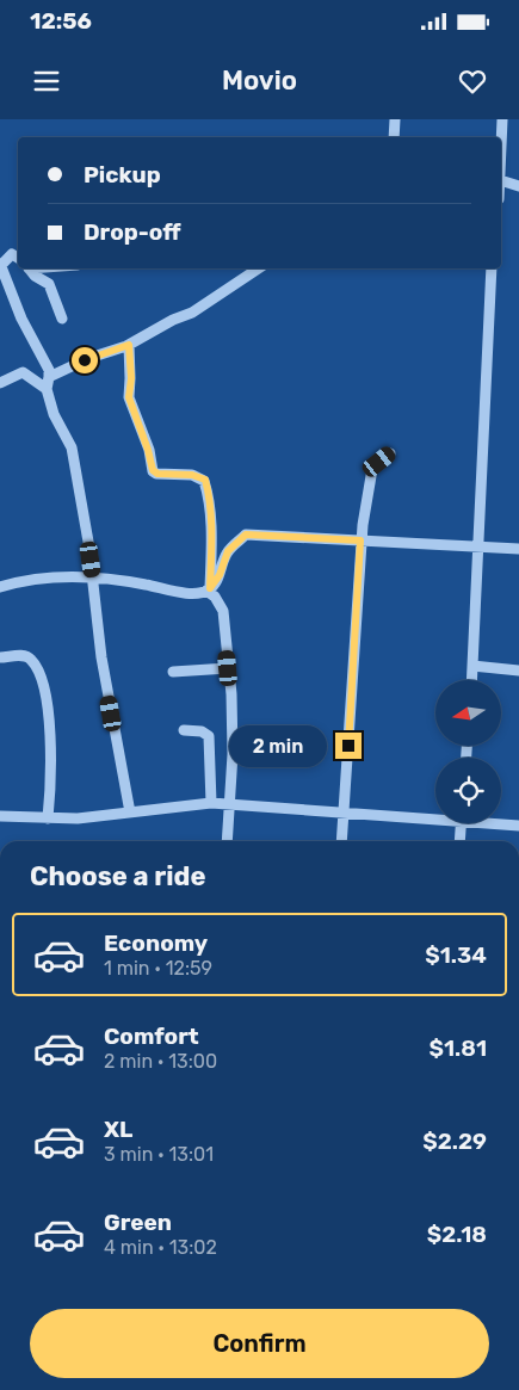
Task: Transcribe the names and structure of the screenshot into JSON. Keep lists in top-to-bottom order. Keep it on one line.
{"north":"left","page":{"status":"12:56","header":"Movio","banner":["Pickup","Drop-off"],"bubble":"2 min","heading":"Choose a ride","list":[{"name":"Economy","note":"1 min · 12:59","value":"$1.34"},{"name":"Comfort","note":"2 min · 13:00","value":"$1.81"},{"name":"XL","note":"3 min · 13:01","value":"$2.29"},{"name":"Green","note":"4 min · 13:02","value":"$2.18"}],"buttons":"Confirm"}}
